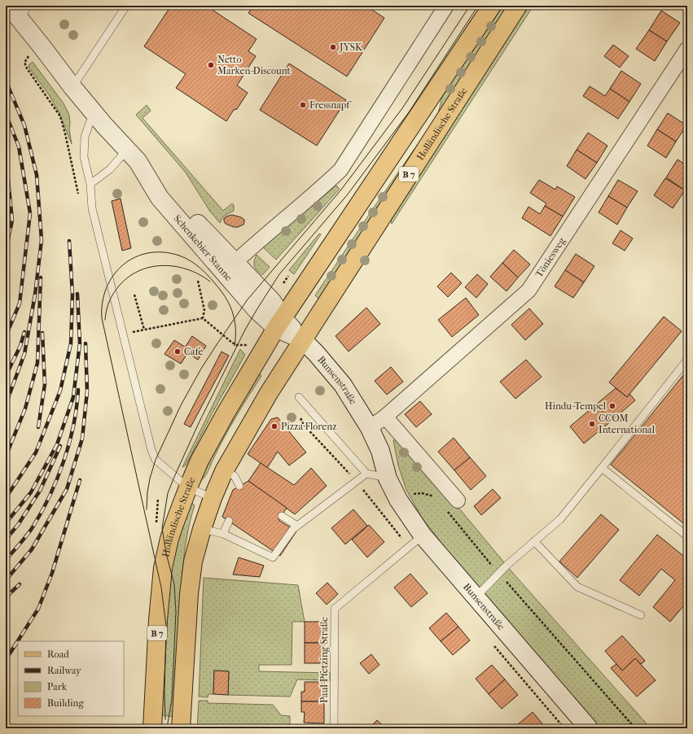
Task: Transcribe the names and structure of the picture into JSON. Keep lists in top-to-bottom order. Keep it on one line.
{"streets":{"main road":["Holländische Straße","B 7"],"street":["Schenkebier Stanne","Töniesweg","Bunsenstraße"],"lane":["Paul-Pfetzing-Straße"]},"crossings":[["Holländische Straße","Schenkebier Stanne"],["Holländische Straße","Bunsenstraße"],["Töniesweg","Bunsenstraße"],["Bunsenstraße","Paul-Pfetzing-Straße"]],"places":["JYSK","Netto Marken-Discount","Fressnapf","Cafe","Hindu-Tempel","CCOM International","Pizza Florenz"],"legend":["Road","Railway","Park","Building"]}
